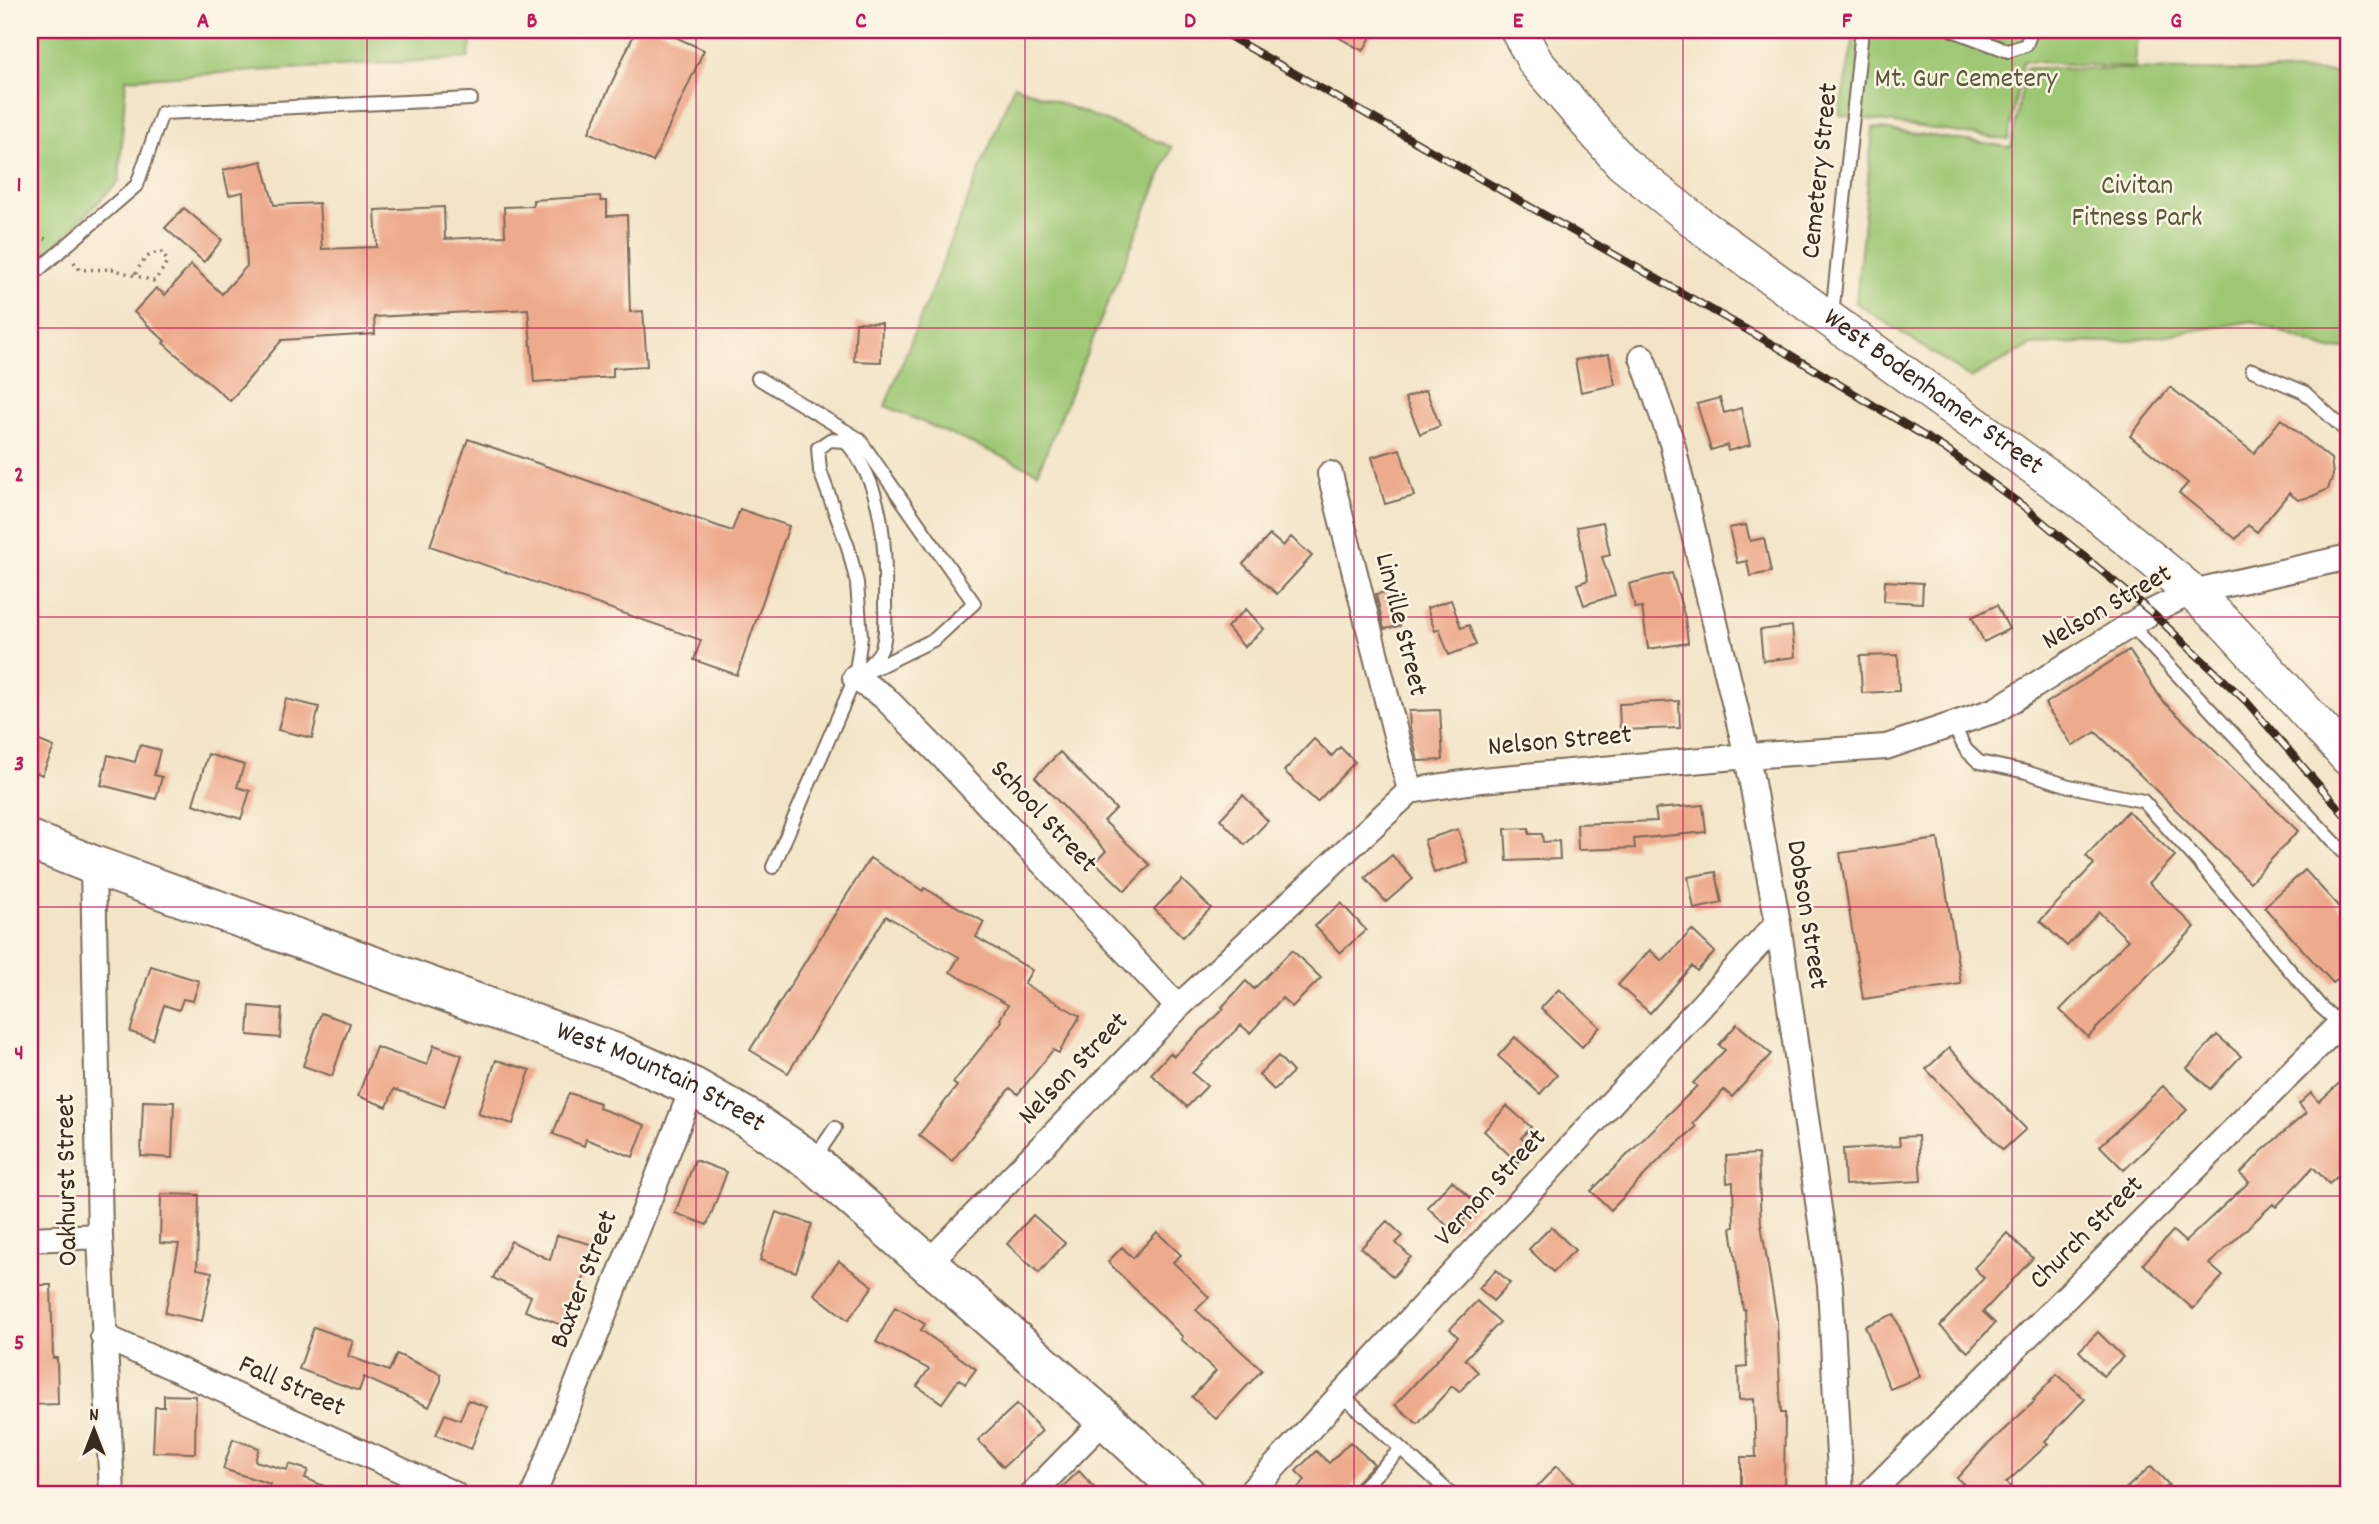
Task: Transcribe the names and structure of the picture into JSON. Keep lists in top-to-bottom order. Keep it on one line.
{"streets":{"main road":["West Bodenhamer Street","West Mountain Street"],"street":["Nelson Street","Linville Street","School Street","Dobson Street","Oakhurst Street","Vernon Street","Church Street","Baxter Street","Fall Street"],"lane":["Cemetery Street"]},"crossings":[["Cemetery Street","West Bodenhamer Street"],["West Bodenhamer Street","Nelson Street"],["Nelson Street","Linville Street"],["Nelson Street","School Street"],["Nelson Street","Dobson Street"],["Nelson Street","West Mountain Street"],["Dobson Street","Vernon Street"],["West Mountain Street","Oakhurst Street"],["West Mountain Street","Baxter Street"],["Oakhurst Street","Fall Street"]],"parks":["Mt. Gur Cemetery","Civitan Fitness Park"],"north":"top","grid":{"columns":["A","B","C","D","E","F","G"],"rows":["1","2","3","4","5"]}}
